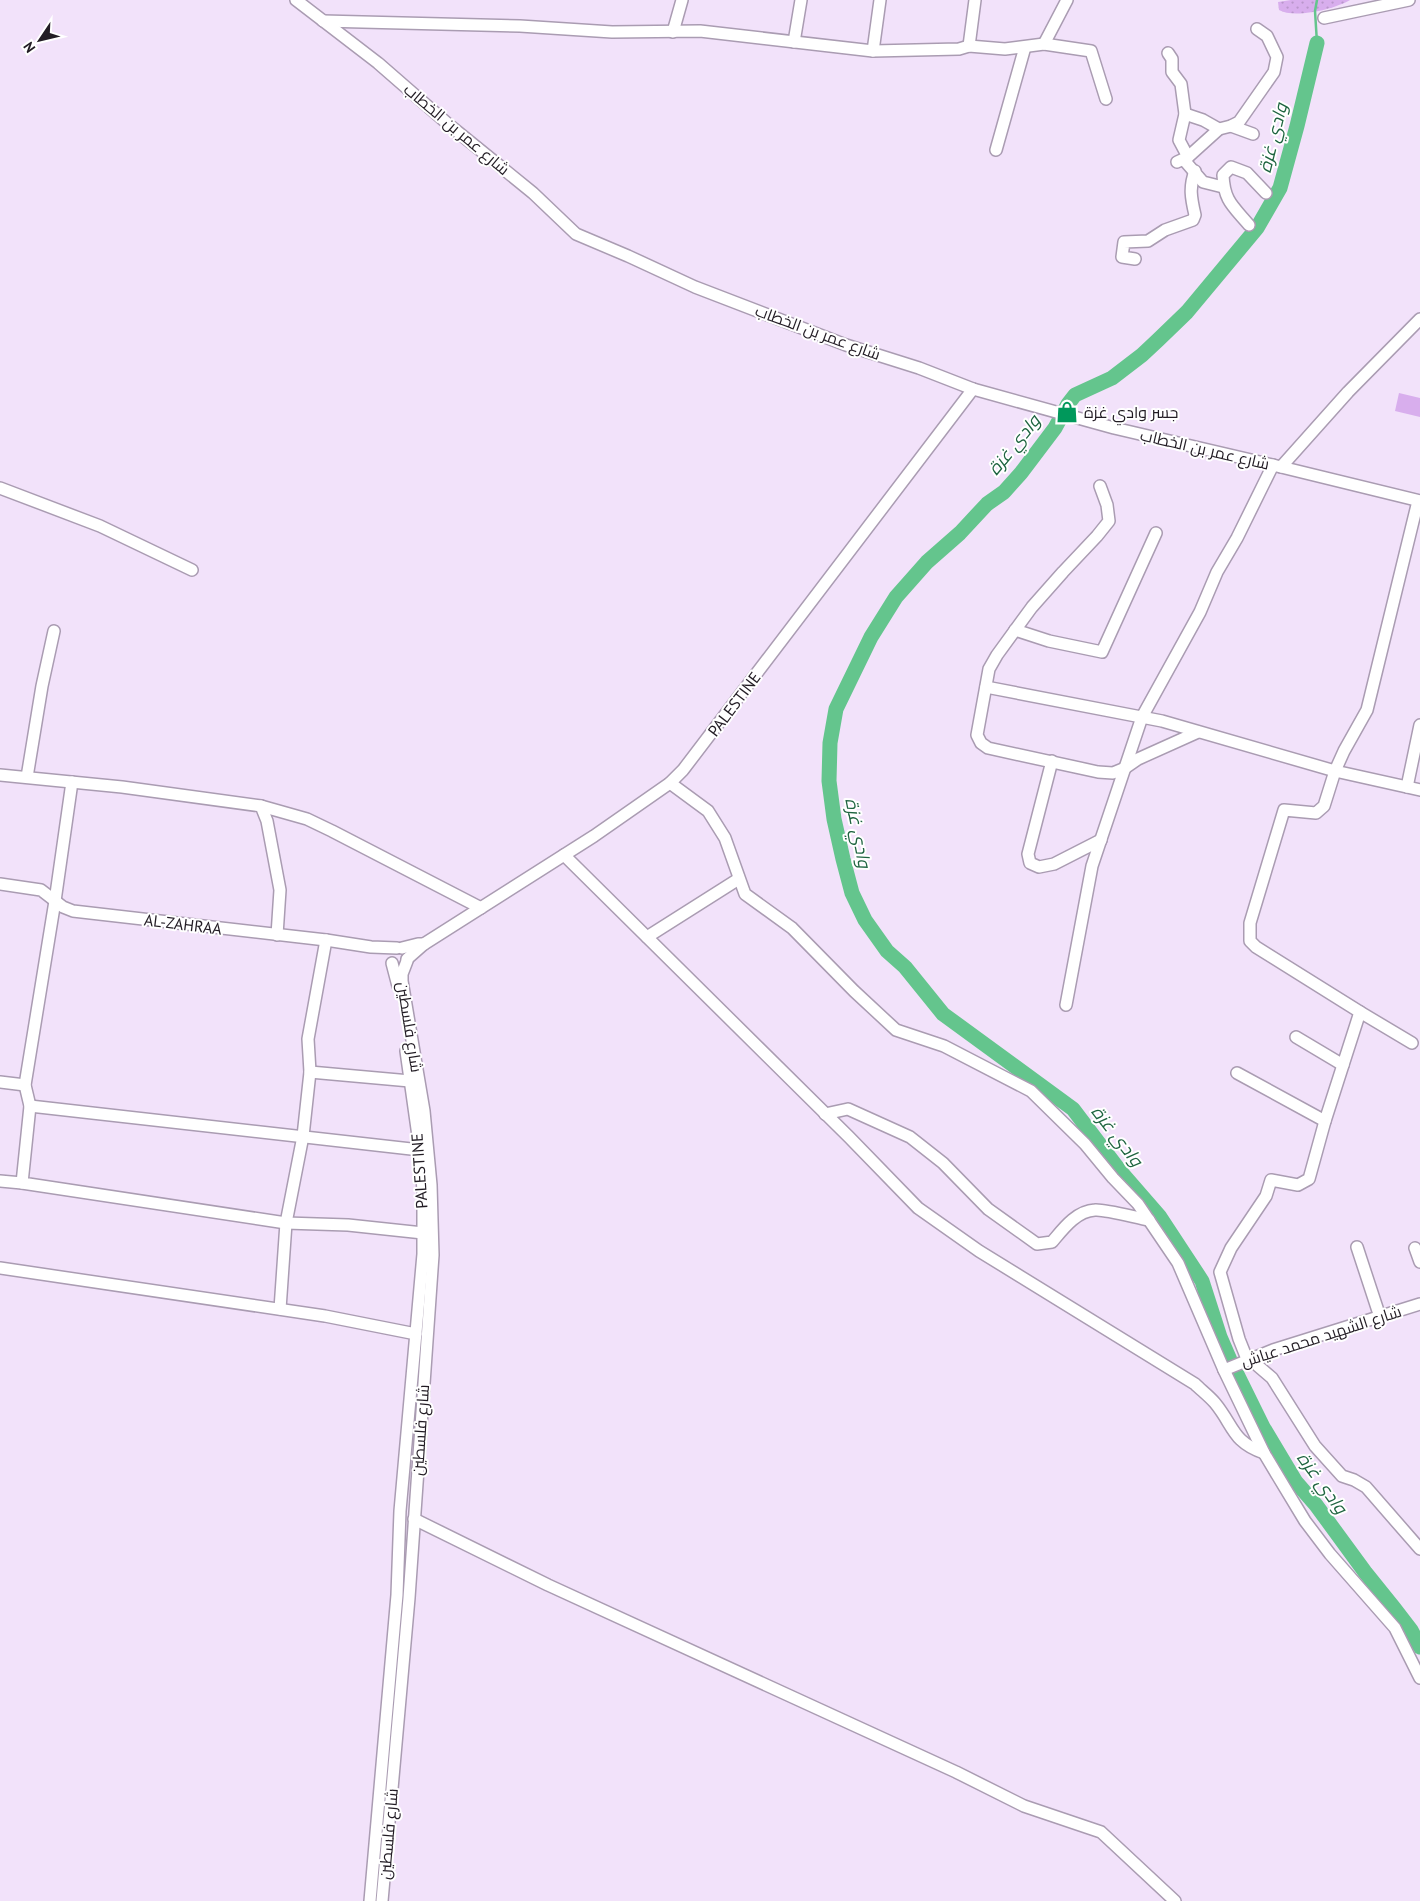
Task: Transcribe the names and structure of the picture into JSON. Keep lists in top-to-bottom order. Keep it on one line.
{"streets":{"street":["شارع عمر بن الخطاب","PALESTINE","AL-ZAHRAA","شارع فلسطين","شارع الشهيد محمد عياش"]},"crossings":[["شارع عمر بن الخطاب","PALESTINE"],["PALESTINE","AL-ZAHRAA"],["PALESTINE","شارع فلسطين"],["AL-ZAHRAA","شارع فلسطين"]],"water":["وادي غزة"],"places":{"shop":["جسر وادي غزة"]},"north":"bottom left"}
